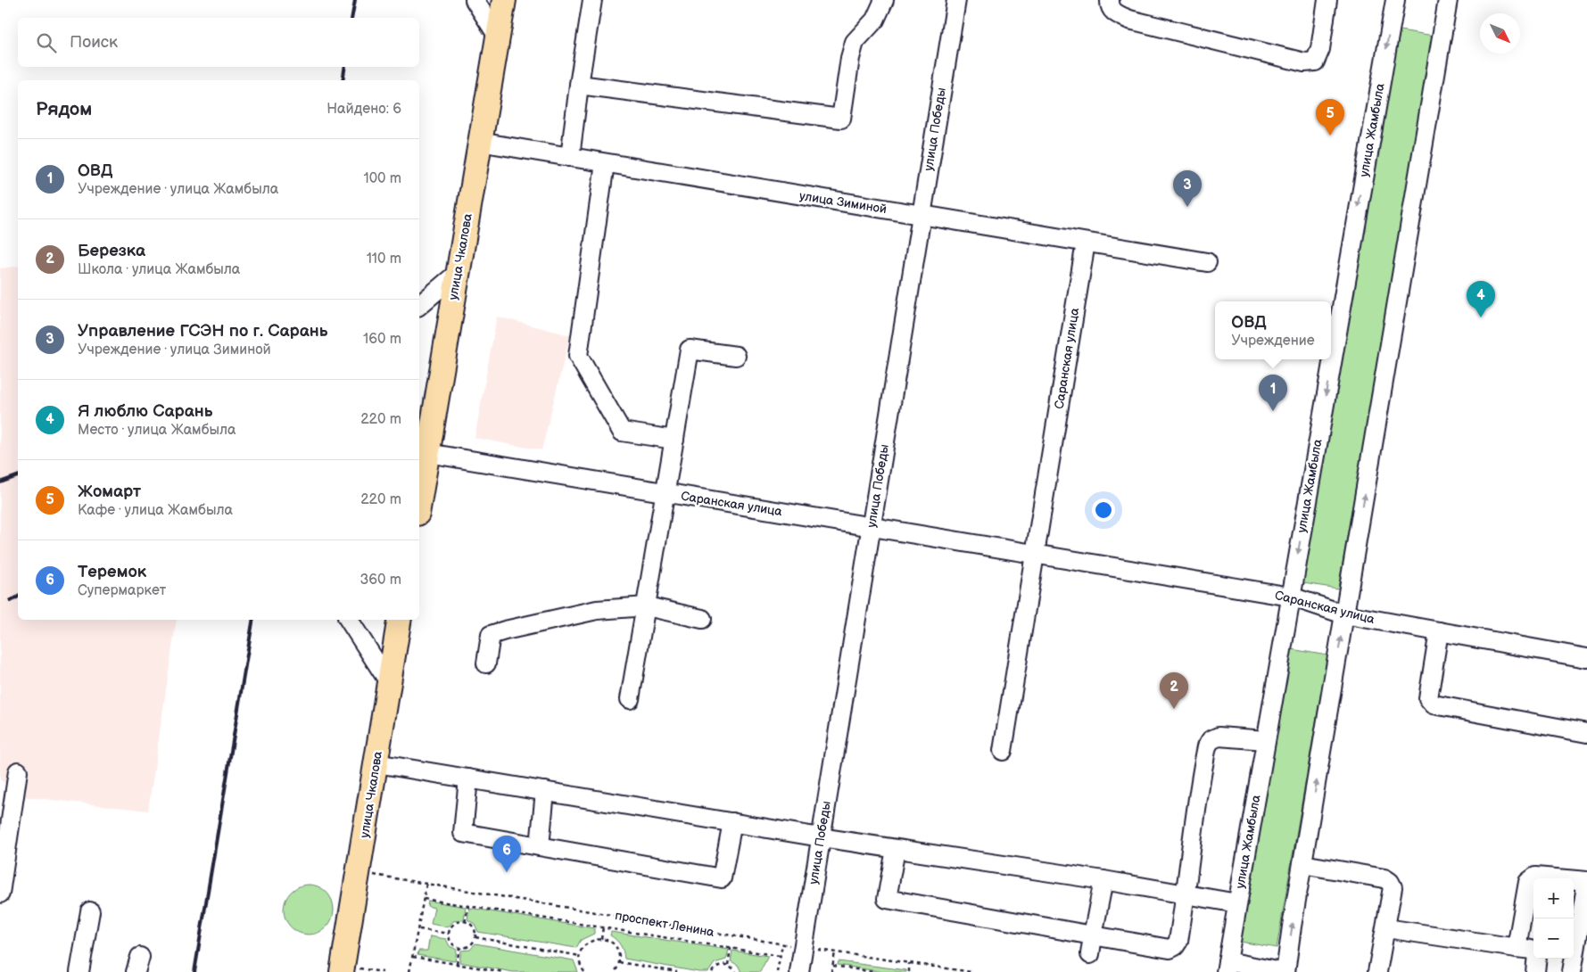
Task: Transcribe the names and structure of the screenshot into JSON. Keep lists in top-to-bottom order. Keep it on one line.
{"streets":{"main road":["улица Чкалова"],"street":["улица Победы","улица Жамбыла","улица Зиминой","Саранская улица"],"path":["проспект Ленина"]},"crossings":[["улица Победы","улица Зиминой"],["улица Победы","Саранская улица"],["улица Победы","проспект Ленина"],["улица Жамбыла","Саранская улица"],["улица Зиминой","улица Чкалова"],["улица Зиминой","Саранская улица"],["улица Чкалова","Саранская улица"],["улица Чкалова","проспект Ленина"]],"north":"bottom right","page":{"search":"Поиск","heading":["Рядом","Найдено: 6"],"pins":["5","3","4","1","2","6"],"list":[{"mark":"1","name":"ОВД","note":"Учреждение · улица Жамбыла","value":"100 m"},{"mark":"2","name":"Березка","note":"Школа · улица Жамбыла","value":"110 m"},{"mark":"3","name":"Управление ГСЭН по г. Сарань","note":"Учреждение · улица Зиминой","value":"160 m"},{"mark":"4","name":"Я люблю Сарань","note":"Место · улица Жамбыла","value":"220 m"},{"mark":"5","name":"Жомарт","note":"Кафе · улица Жамбыла","value":"220 m"},{"mark":"6","name":"Теремок","note":"Супермаркет","value":"360 m"}],"popup":["ОВД","Учреждение"],"map_buttons":["+","−"]}}
